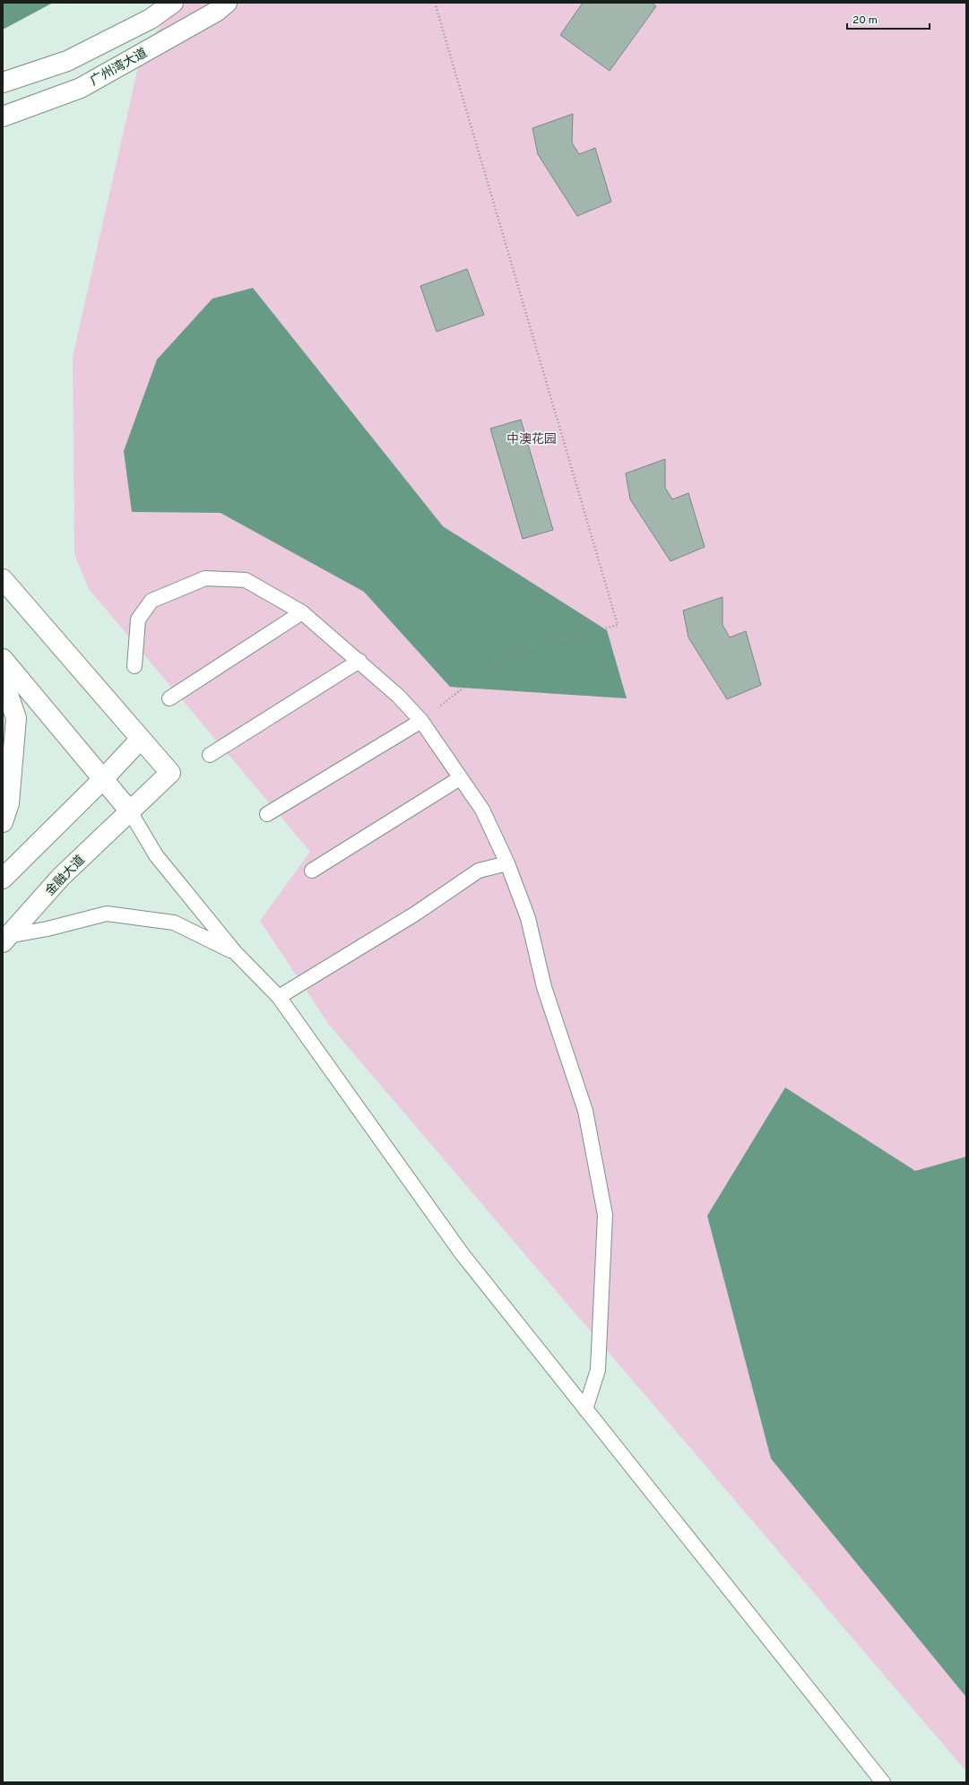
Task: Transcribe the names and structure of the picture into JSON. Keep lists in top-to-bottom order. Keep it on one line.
{"streets":{"street":["广州湾大道","金融大道"]},"parks":["中澳花园"],"scale_bar":"20 m"}
